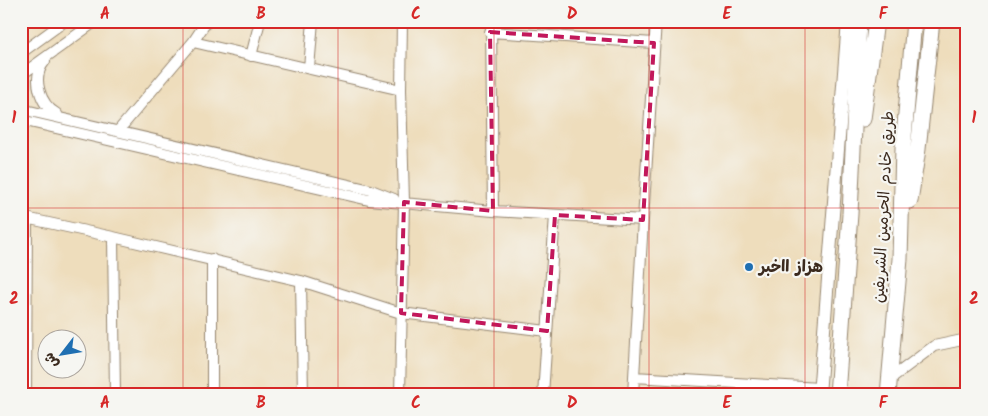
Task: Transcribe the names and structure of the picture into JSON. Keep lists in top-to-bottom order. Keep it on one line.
{"streets":{"highway":["طريق خادم الحرمين الشريفين"]},"places":["هزاز ااخبر"],"north":"bottom left","grid":{"columns":["A","B","C","D","E","F"],"rows":["1","2"]}}
